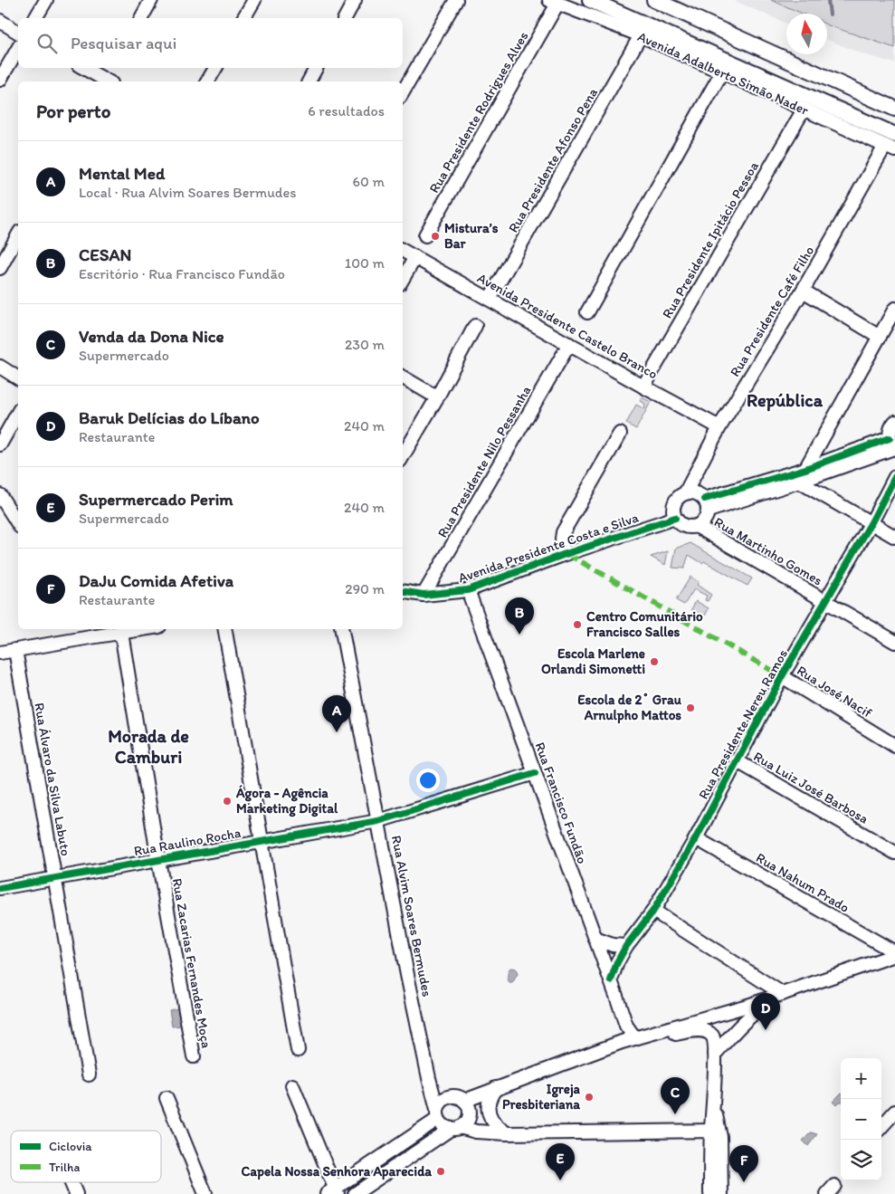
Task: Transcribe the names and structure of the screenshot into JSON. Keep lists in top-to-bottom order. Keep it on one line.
{"streets":{"main road":["Avenida Adalberto Simão Nader"],"street":["Rua Presidente Rodrigues Alves","Rua Presidente Afonso Pena","Rua Presidente Ipitácio Pessoa","Rua Presidente Café Filho","Avenida Presidente Castelo Branco","Rua Presidente Nilo Pessanha","Avenida Presidente Costa e Silva","Rua Martinho Gomes","Rua José Nacif","Rua Presidente Nereu Ramos","Rua Álvaro da Silva Labuto","Rua Luiz José Barbosa","Rua Francisco Fundão","Rua Raulino Rocha","Rua Nahum Prado","Rua Alvim Soares Bermudes","Rua Zacarias Fernandes Moça"]},"crossings":[["Avenida Adalberto Simão Nader","Rua Presidente Rodrigues Alves"],["Avenida Adalberto Simão Nader","Rua Presidente Afonso Pena"],["Avenida Adalberto Simão Nader","Rua Presidente Ipitácio Pessoa"],["Avenida Adalberto Simão Nader","Rua Presidente Café Filho"],["Rua Presidente Afonso Pena","Avenida Presidente Castelo Branco"],["Rua Presidente Ipitácio Pessoa","Avenida Presidente Castelo Branco"],["Rua Presidente Café Filho","Avenida Presidente Castelo Branco"],["Rua Presidente Café Filho","Avenida Presidente Costa e Silva"],["Rua Presidente Café Filho","Rua Martinho Gomes"],["Avenida Presidente Castelo Branco","Rua Presidente Nilo Pessanha"],["Rua Presidente Nilo Pessanha","Avenida Presidente Costa e Silva"],["Avenida Presidente Costa e Silva","Rua Martinho Gomes"],["Avenida Presidente Costa e Silva","Rua Francisco Fundão"],["Rua Martinho Gomes","Rua Presidente Nereu Ramos"],["Rua José Nacif","Rua Presidente Nereu Ramos"],["Rua Presidente Nereu Ramos","Rua Luiz José Barbosa"],["Rua Presidente Nereu Ramos","Rua Francisco Fundão"],["Rua Presidente Nereu Ramos","Rua Nahum Prado"],["Rua Álvaro da Silva Labuto","Rua Raulino Rocha"],["Rua Francisco Fundão","Rua Raulino Rocha"],["Rua Raulino Rocha","Rua Alvim Soares Bermudes"],["Rua Raulino Rocha","Rua Zacarias Fernandes Moça"]],"districts":["República","Morada de Camburi"],"places":["Mistura’s Bar","Centro Comunitário Francisco Salles","Escola Marlene Orlandi Simonetti","Escola de 2˚ Grau Arnulpho Mattos","Ágora - Agência Marketing Digital","Igreja Presbiteriana","Capela Nossa Senhora Aparecida"],"legend":["Ciclovia","Trilha"],"north":"top","page":{"search":"Pesquisar aqui","heading":["Por perto","6 resultados"],"list":[{"mark":"A","name":"Mental Med","note":"Local · Rua Alvim Soares Bermudes","value":"60 m"},{"mark":"B","name":"CESAN","note":"Escritório · Rua Francisco Fundão","value":"100 m"},{"mark":"C","name":"Venda da Dona Nice","note":"Supermercado","value":"230 m"},{"mark":"D","name":"Baruk Delícias do Líbano","note":"Restaurante","value":"240 m"},{"mark":"E","name":"Supermercado Perim","note":"Supermercado","value":"240 m"},{"mark":"F","name":"DaJu Comida Afetiva","note":"Restaurante","value":"290 m"}],"pins":["B","A","D","C","E","F"],"map_buttons":["+","−"]}}
